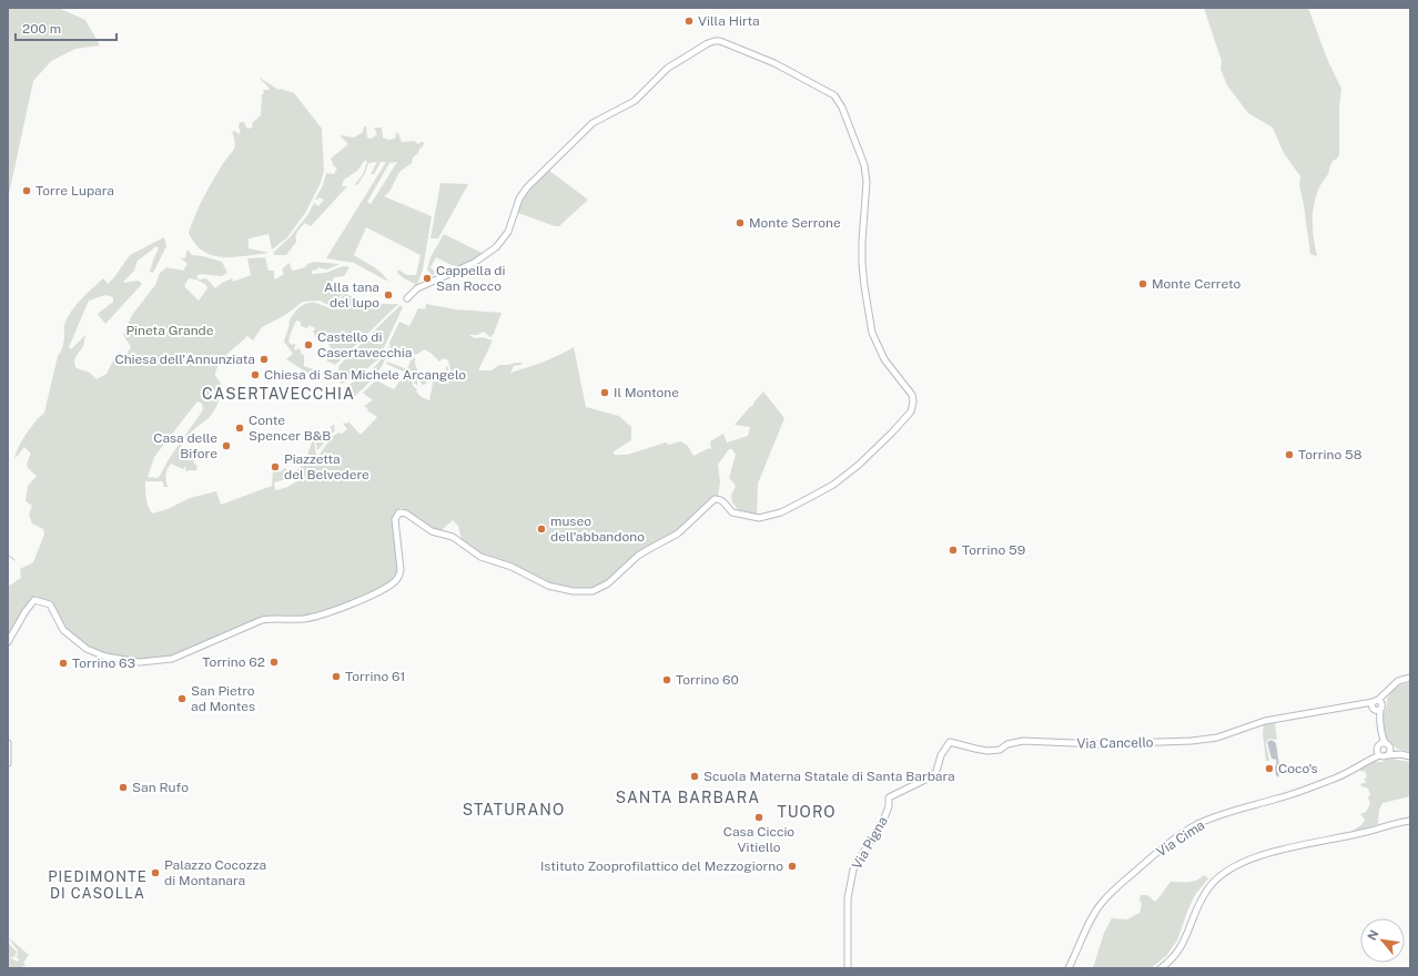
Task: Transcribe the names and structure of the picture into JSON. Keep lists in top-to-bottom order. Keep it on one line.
{"streets":{"street":["Via Cancello","Via Cima","Via Pigna"]},"crossings":[["Via Cancello","Via Pigna"]],"districts":["CASERTAVECCHIA","SANTA BARBARA","STATURANO","TUORO","PIEDIMONTE DI CASOLLA"],"parks":["Pineta Grande"],"places":["Villa Hirta","Torre Lupara","Monte Serrone","Cappella di San Rocco","Monte Cerreto","Alla tana del lupo","Castello di Casertavecchia","Chiesa dell'Annunziata","Chiesa di San Michele Arcangelo","Il Montone","Conte Spencer B&B","Casa delle Bifore","Torrino 58","Piazzetta del Belvedere","museo dell'abbandono","Torrino 59","Torrino 62","Torrino 63","Torrino 61","Torrino 60","San Pietro ad Montes","Coco's","Scuola Materna Statale di Santa Barbara","San Rufo","Casa Ciccio Vitiello","Istituto Zooprofilattico del Mezzogiorno","Palazzo Cocozza di Montanara"],"scale_bar":"200 m","north":"top left"}
